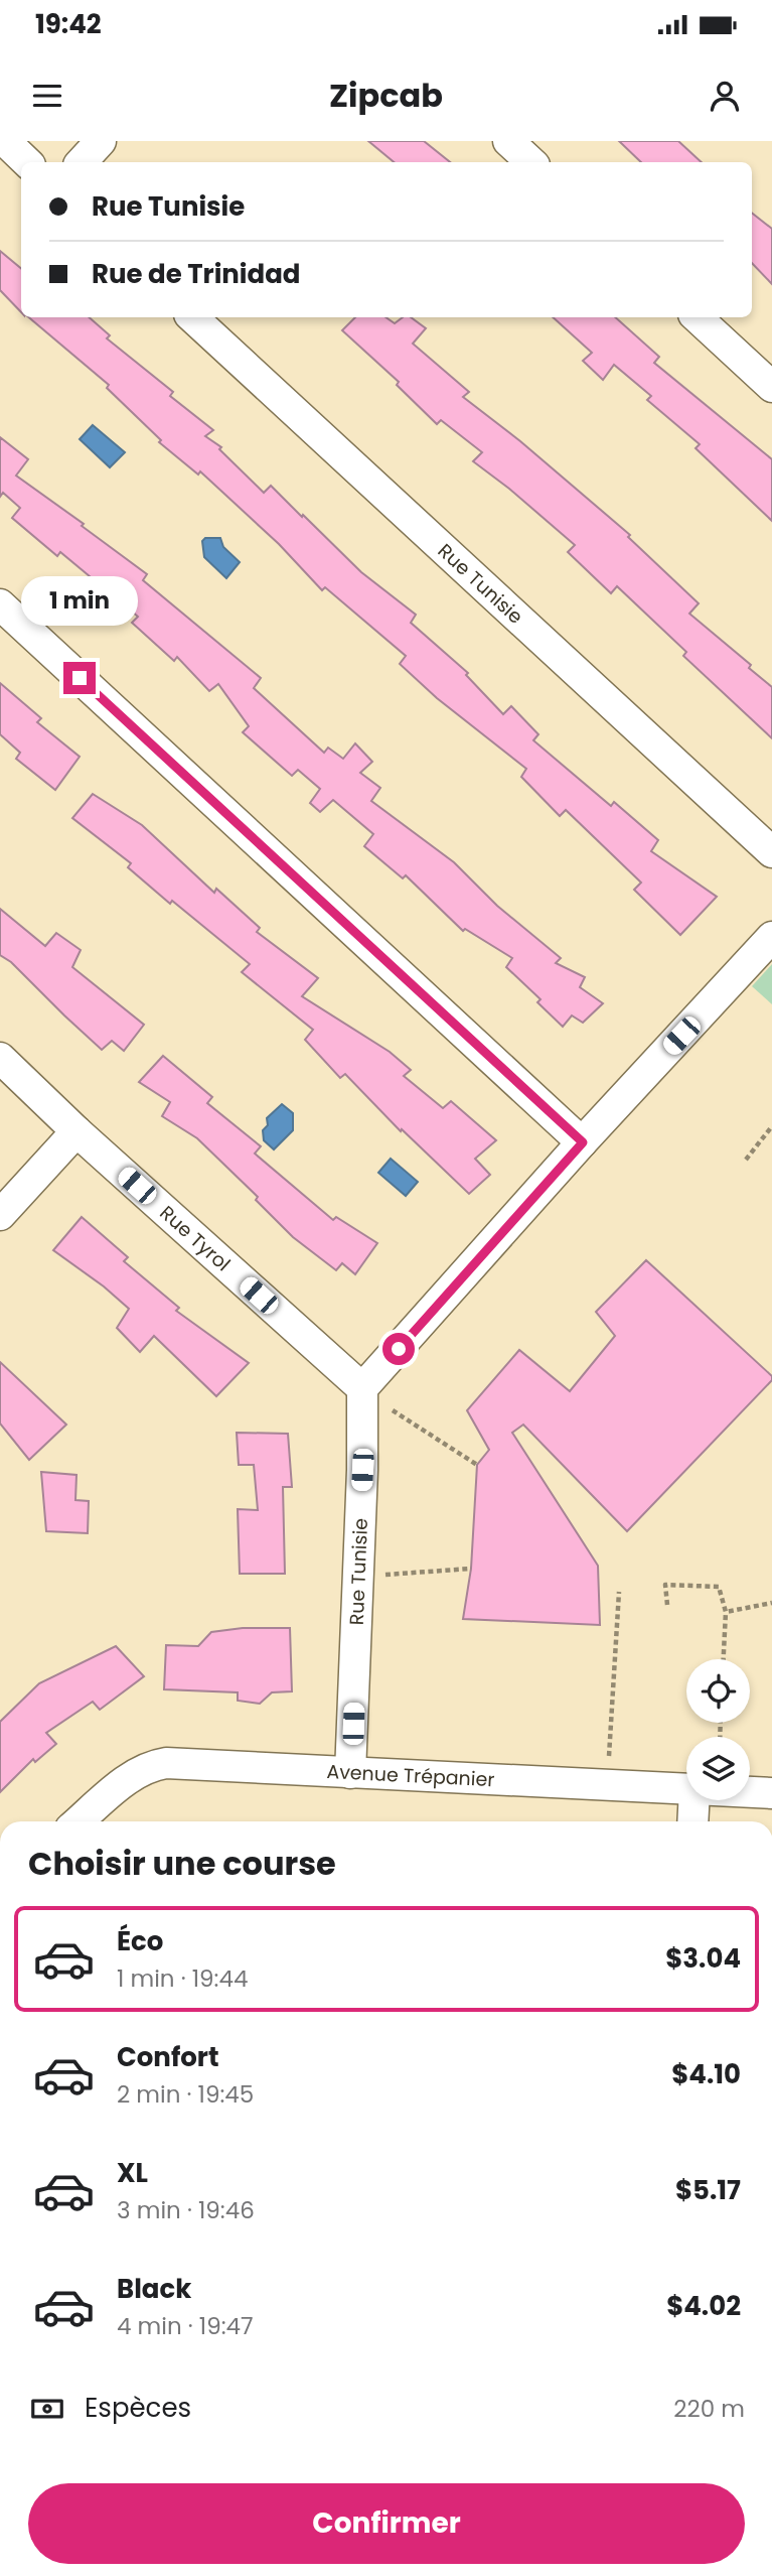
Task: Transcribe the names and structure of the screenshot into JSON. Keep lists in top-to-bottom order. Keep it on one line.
{"streets":{"street":["Rue Tunisie","Rue Tyrol","Avenue Trépanier"]},"crossings":[["Rue Tunisie","Rue Tyrol"],["Rue Tunisie","Avenue Trépanier"]],"page":{"status":"19:42","header":"Zipcab","banner":["Rue Tunisie","Rue de Trinidad"],"bubble":"1 min","heading":"Choisir une course","list":[{"name":"Éco","note":"1 min · 19:44","value":"$3.04"},{"name":"Confort","note":"2 min · 19:45","value":"$4.10"},{"name":"XL","note":"3 min · 19:46","value":"$5.17"},{"name":"Black","note":"4 min · 19:47","value":"$4.02"}],"pay":["Espèces","220 m"],"buttons":"Confirmer"}}
